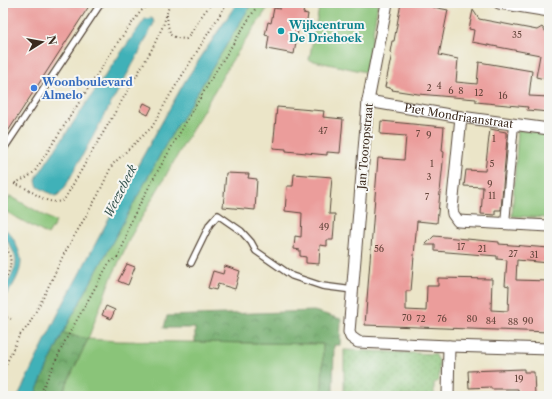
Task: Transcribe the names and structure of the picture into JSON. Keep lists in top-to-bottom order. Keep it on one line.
{"streets":{"street":["Piet Mondriaanstraat","Jan Tooropstraat"]},"crossings":[["Piet Mondriaanstraat","Jan Tooropstraat"]],"water":["Weezebeek"],"places":["Wijkcentrum De Driehoek","Woonboulevard Almelo"],"house_numbers":["35","4","2","6","8","12","16","47","7","9","1","1","5","3","9","11","7","49","17","56","21","27","31","70","72","76","80","84","90","88","19"],"north":"right"}
